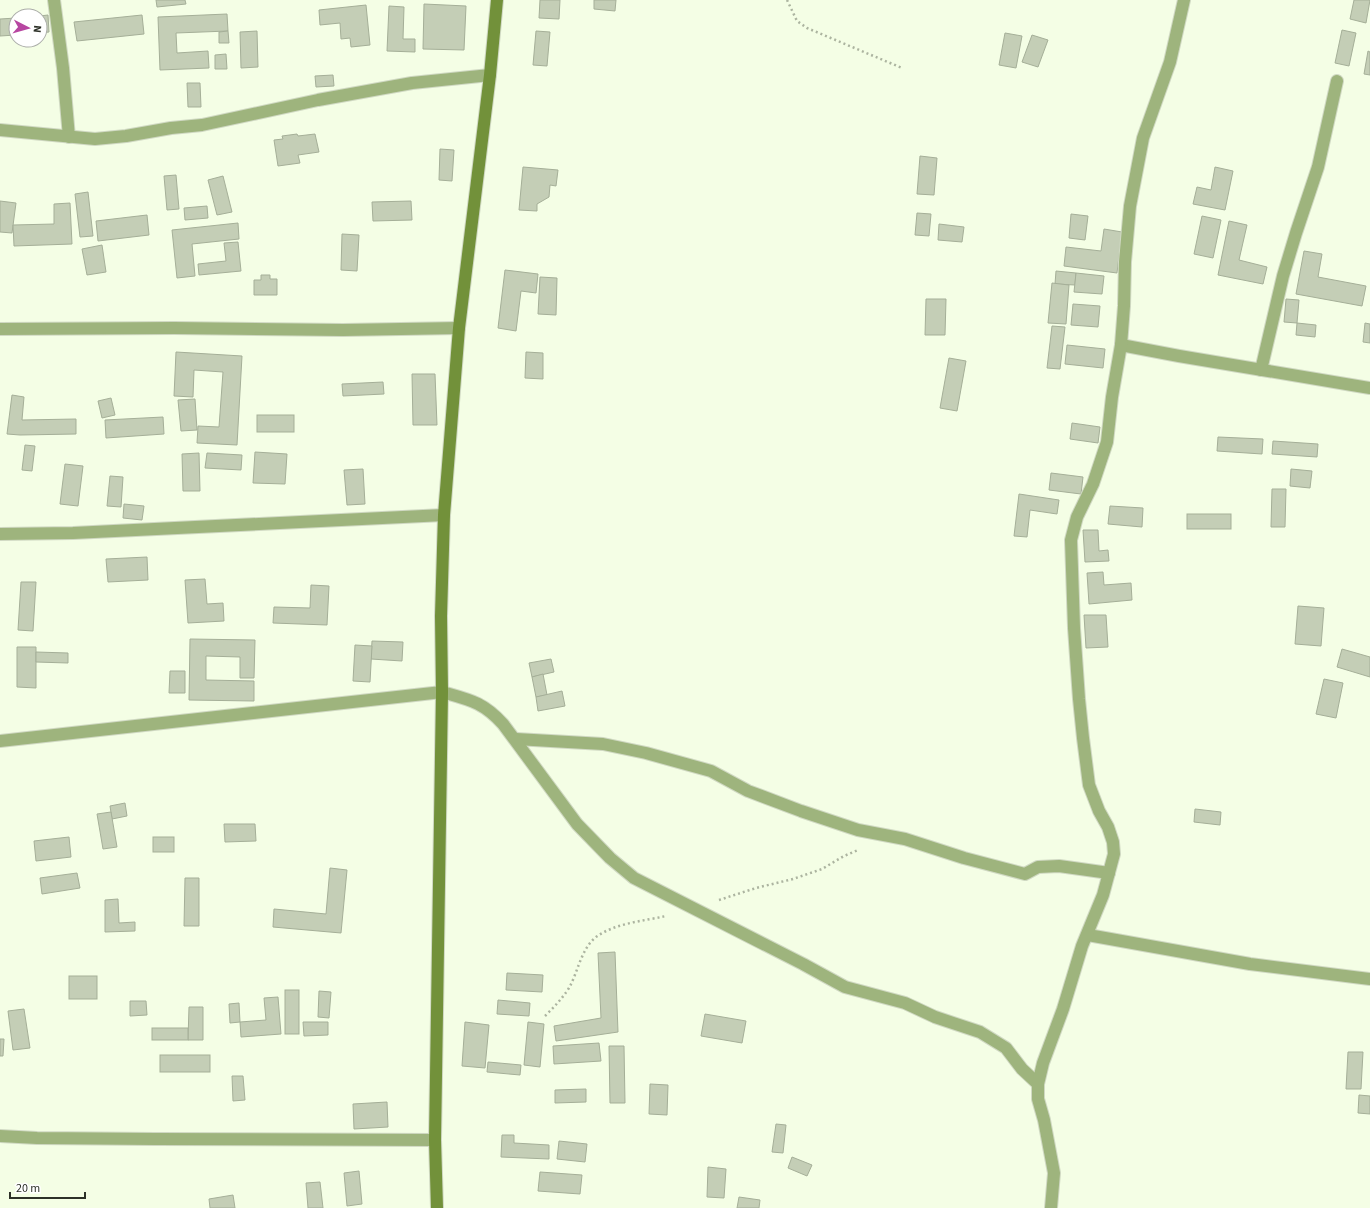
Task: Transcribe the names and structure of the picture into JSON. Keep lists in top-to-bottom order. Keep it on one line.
{"scale_bar":"20 m","north":"right"}
